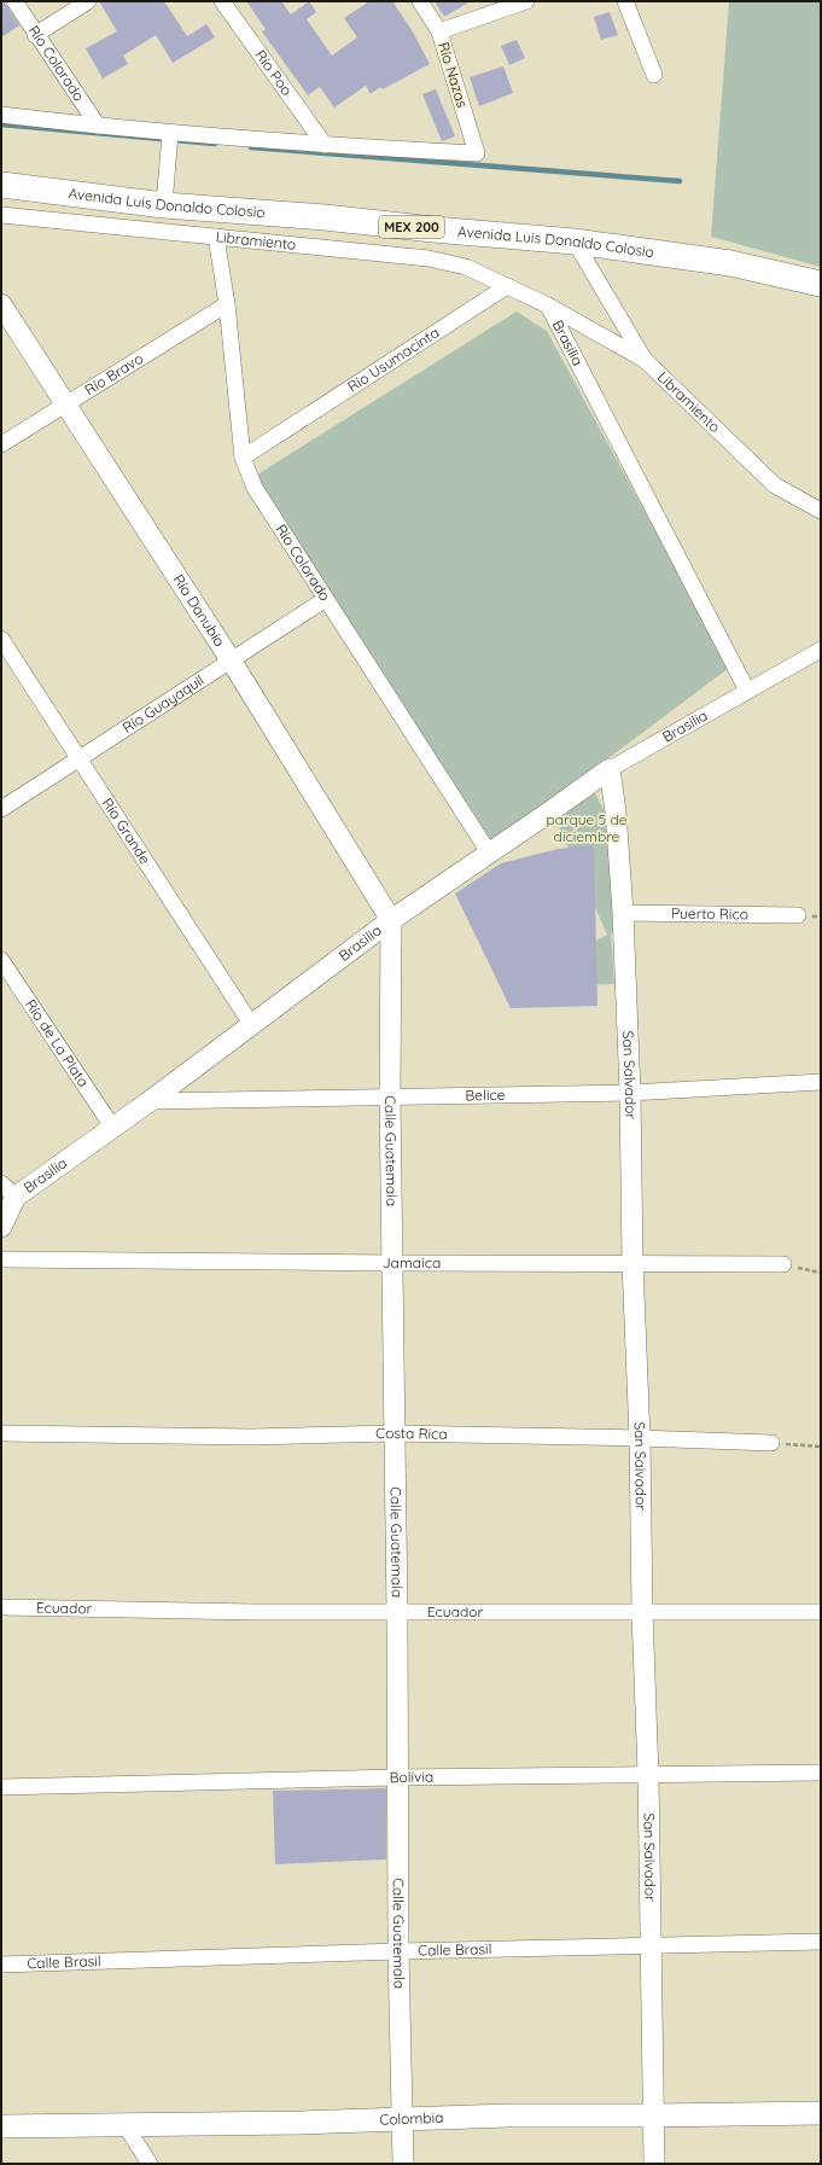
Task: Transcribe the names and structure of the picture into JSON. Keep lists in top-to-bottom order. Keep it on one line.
{"streets":{"main road":["Avenida Luis Donaldo Colosio","MEX 200","Colombia"],"street":["Río Colorado","Río Poo","Río Nazas","Libramiento","Brasilia","Río Usumacinta","Río Bravo","Río Danubio","Río Guayaquil","Río Grande","Puerto Rico","Río de La Plata","San Salvador","Belice","Calle Guatemala","Jamaica","Costa Rica","Ecuador","Bolivia","Calle Brasil"]},"crossings":[["Río Colorado","Libramiento"],["Río Colorado","Brasilia"],["Río Colorado","Río Usumacinta"],["Río Colorado","Río Bravo"],["Río Colorado","Río Guayaquil"],["Río Poo","Río Nazas"],["Libramiento","Brasilia"],["Libramiento","Río Usumacinta"],["Brasilia","Río Danubio"],["Brasilia","Río Grande"],["Brasilia","Río de La Plata"],["Brasilia","San Salvador"],["Brasilia","Belice"],["Brasilia","Calle Guatemala"],["Río Bravo","Río Danubio"],["Río Danubio","Río Guayaquil"],["Río Danubio","Calle Guatemala"],["Río Guayaquil","Río Grande"],["Puerto Rico","San Salvador"],["San Salvador","Belice"],["San Salvador","Jamaica"],["San Salvador","Costa Rica"],["San Salvador","Ecuador"],["San Salvador","Bolivia"],["San Salvador","Calle Brasil"],["San Salvador","Colombia"],["Belice","Calle Guatemala"],["Calle Guatemala","Jamaica"],["Calle Guatemala","Costa Rica"],["Calle Guatemala","Ecuador"],["Calle Guatemala","Bolivia"],["Calle Guatemala","Calle Brasil"],["Calle Guatemala","Colombia"]],"parks":["parque 5 de diciembre"]}
